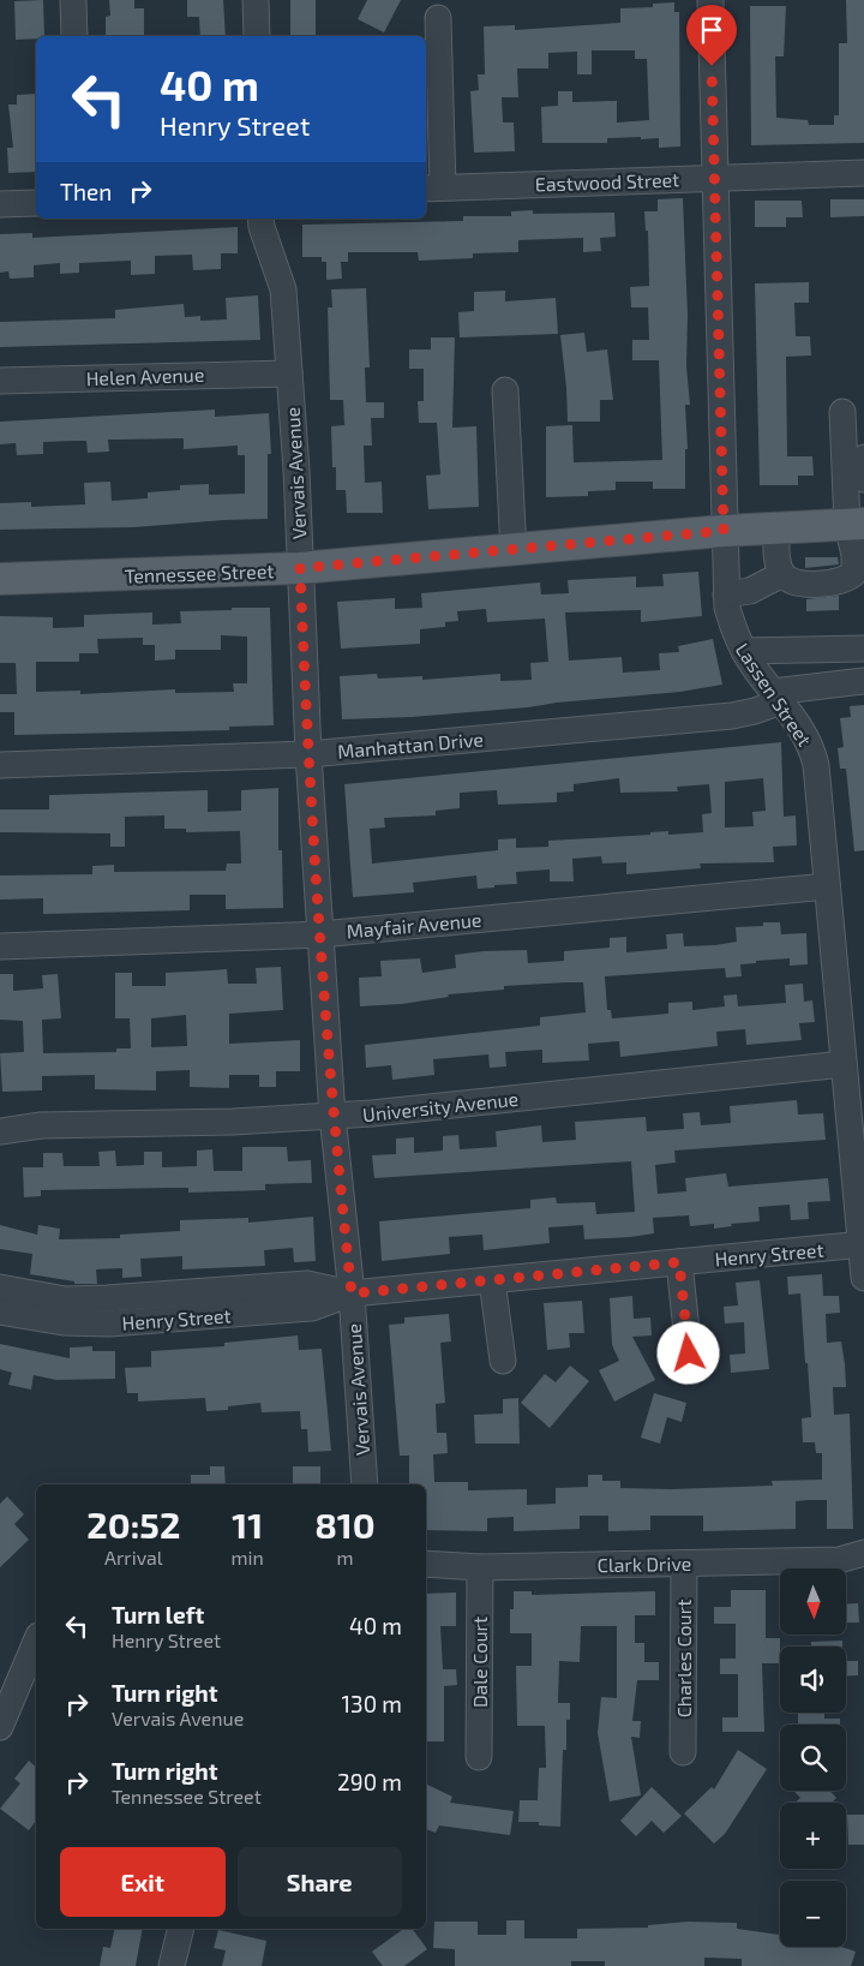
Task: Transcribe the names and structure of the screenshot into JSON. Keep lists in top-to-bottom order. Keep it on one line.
{"streets":{"main road":["Tennessee Street"],"street":["Eastwood Street","Helen Avenue","Vervais Avenue","Lassen Street","Manhattan Drive","Mayfair Avenue","University Avenue","Henry Street","Clark Drive","Charles Court","Dale Court"]},"crossings":[["Eastwood Street","Lassen Street"],["Helen Avenue","Vervais Avenue"],["Vervais Avenue","Tennessee Street"],["Vervais Avenue","Manhattan Drive"],["Vervais Avenue","Mayfair Avenue"],["Vervais Avenue","University Avenue"],["Vervais Avenue","Henry Street"],["Tennessee Street","Lassen Street"],["Lassen Street","Manhattan Drive"],["Lassen Street","Mayfair Avenue"],["Lassen Street","University Avenue"],["Lassen Street","Henry Street"],["Clark Drive","Charles Court"],["Clark Drive","Dale Court"]],"north":"bottom","page":{"turn":["40 m","Henry Street"],"then":"Then","eta":["20:52","Arrival","11","min","810","m"],"map_buttons":["+","−"],"list":[{"name":"Turn left","note":"Henry Street","value":"40 m"},{"name":"Turn right","note":"Vervais Avenue","value":"130 m"},{"name":"Turn right","note":"Tennessee Street","value":"290 m"}],"buttons":["Exit","Share"]}}
